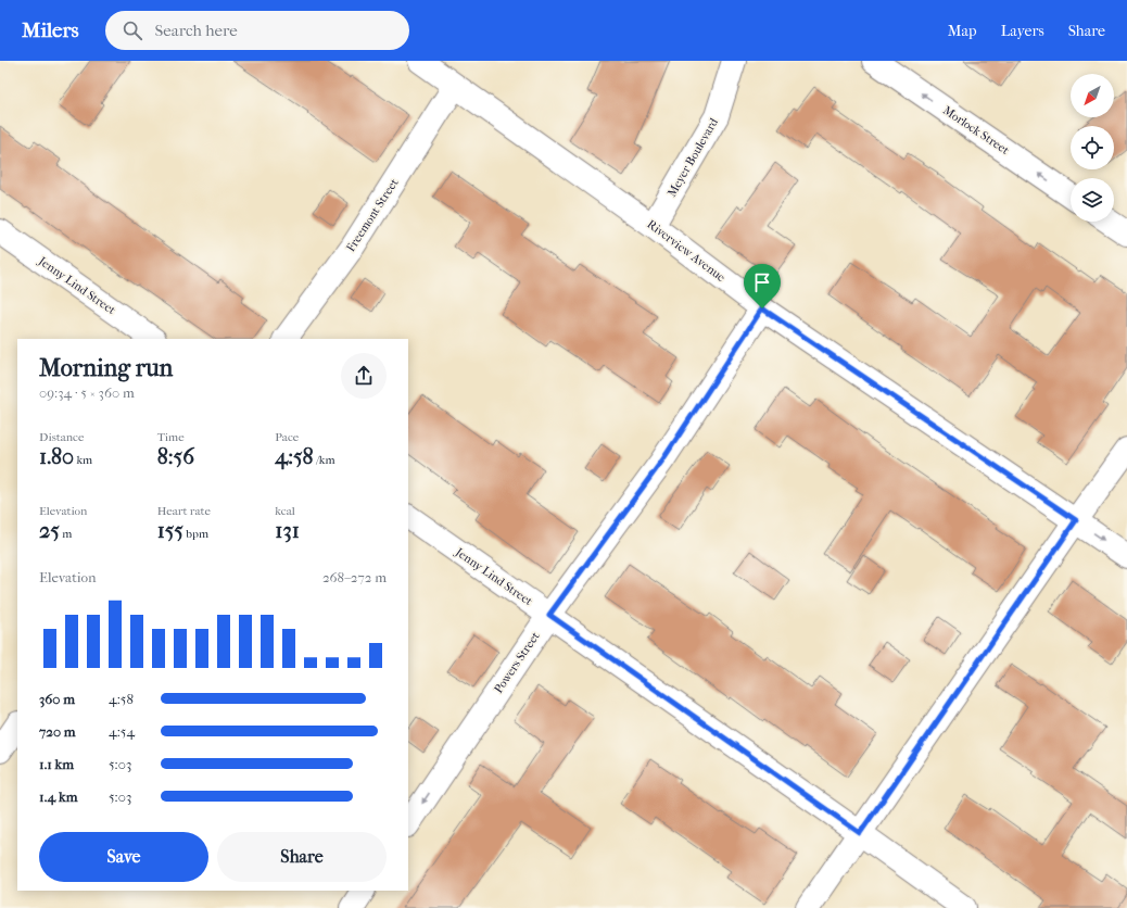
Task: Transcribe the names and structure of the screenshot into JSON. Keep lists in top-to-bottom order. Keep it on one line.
{"streets":{"street":["Morlock Street","Meyer Boulevard","Freemont Street","Riverview Avenue","Jenny Lind Street","Powers Street"]},"crossings":[["Meyer Boulevard","Riverview Avenue"],["Freemont Street","Riverview Avenue"],["Riverview Avenue","Powers Street"],["Jenny Lind Street","Powers Street"]],"one_way":["Morlock Street","Powers Street"],"north":"bottom left","page":{"header":"Milers","search":"Search here","nav":["Map","Layers","Share"],"heading":["Morning run","09:34 · 5 × 360 m"],"stats":[["Distance","1.80 km"],["Time","8:56"],["Pace","4:58 /km"],["Elevation","25 m"],["Heart rate","155 bpm"],["kcal","131"]],"chart":["Elevation","268–272 m"],"list":[{"name":"360 m","note":"4:58"},{"name":"720 m","note":"4:54"},{"name":"1.1 km","note":"5:03"},{"name":"1.4 km","note":"5:03"}],"buttons":["Save","Share"]}}
